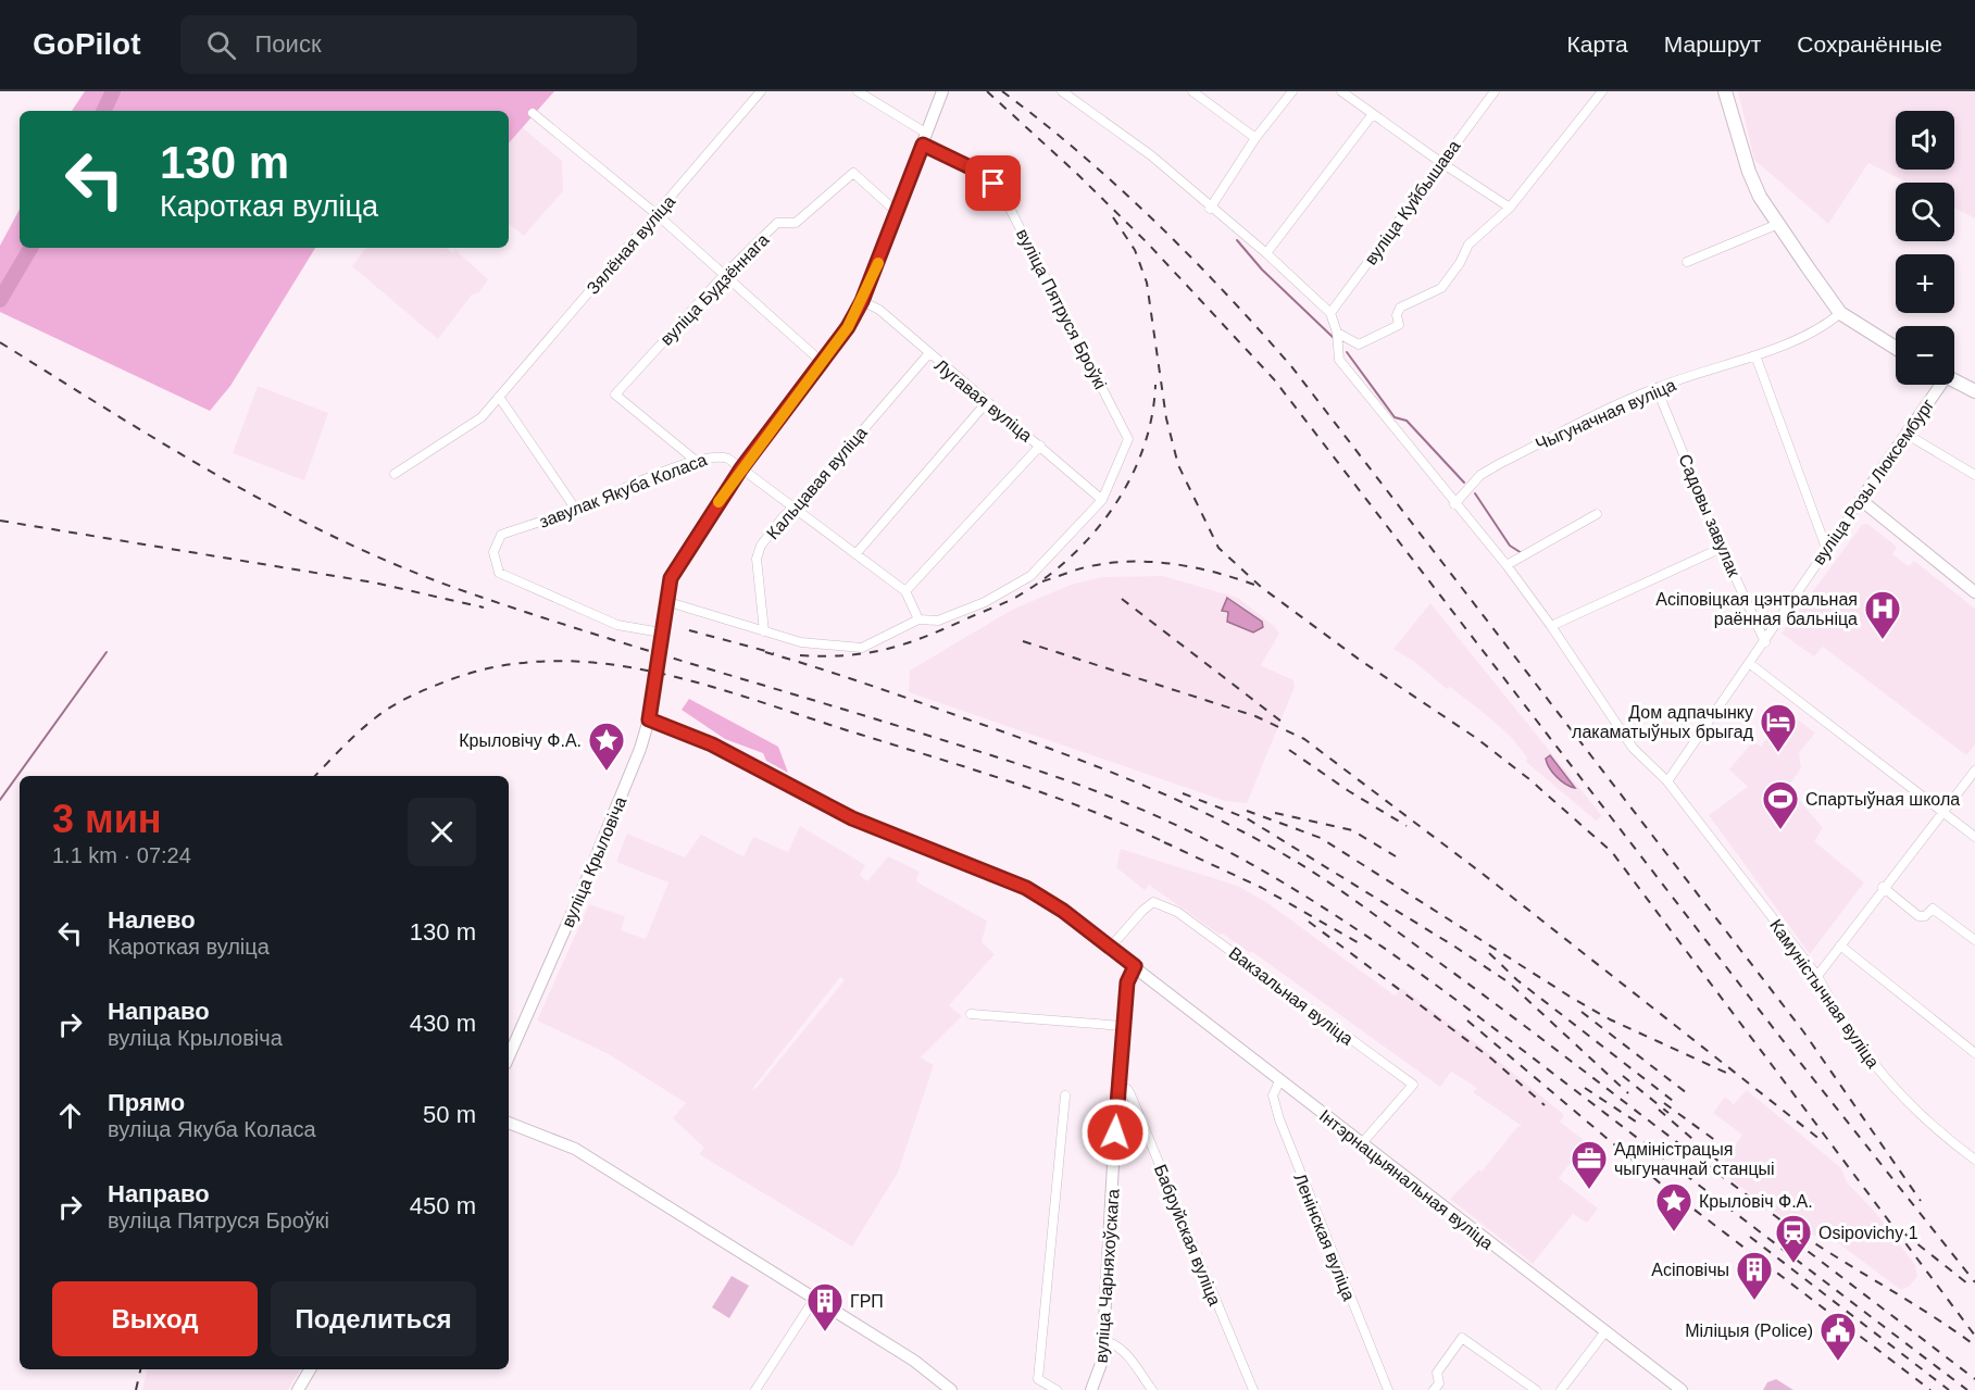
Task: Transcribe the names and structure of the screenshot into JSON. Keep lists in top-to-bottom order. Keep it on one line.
{"streets":{"street":["вуліца Куйбышава","Зялёная вуліца","вуліца Будзённага","вуліца Пятруся Броўкі","Лугавая вуліца","Чыгуначная вуліца","вуліца Розы Люксембург","Кальцавая вуліца","завулак Якуба Коласа","Садовы завулак","вуліца Крыловіча","Камуністычная вуліца","Вакзальная вуліца","Інтэрнацыянальная вуліца","Бабруйская вуліца","Ленінская вуліца","вуліца Чарняхоўскага"]},"crossings":[["вуліца Куйбышава","Камуністычная вуліца"],["вуліца Будзённага","завулак Якуба Коласа"],["вуліца Будзённага","вуліца Крыловіча"],["вуліца Пятруся Броўкі","Лугавая вуліца"],["вуліца Пятруся Броўкі","вуліца Крыловіча"],["Лугавая вуліца","Кальцавая вуліца"],["Лугавая вуліца","вуліца Крыловіча"],["Чыгуначная вуліца","Садовы завулак"],["Чыгуначная вуліца","Камуністычная вуліца"],["вуліца Розы Люксембург","Садовы завулак"],["вуліца Розы Люксембург","Камуністычная вуліца"],["Кальцавая вуліца","завулак Якуба Коласа"],["завулак Якуба Коласа","вуліца Крыловіча"],["вуліца Крыловіча","Інтэрнацыянальная вуліца"],["Вакзальная вуліца","Інтэрнацыянальная вуліца"],["Інтэрнацыянальная вуліца","Ленінская вуліца"],["Інтэрнацыянальная вуліца","вуліца Чарняхоўскага"],["Бабруйская вуліца","вуліца Чарняхоўскага"]],"places":{"hospital":["Асіповіцкая цэнтральная раённая бальніца"],"hotel":["Дом адпачынку лакаматыўных брыгад"],"place":["Крыловічу Ф.А.","Крыловіч Ф.А."],"sports":["Спартыўная школа"],"office":["Адміністрацыя чыгуначнай станцыі"],"station":["Osipovichy 1"],"building":["Асіповічы","ГРП"],"public building":["Міліцыя (Police)"]},"page":{"header":"GoPilot","search":"Поиск","nav":["Карта","Маршрут","Сохранённые"],"map_buttons":["+","−"],"turn":["130 m","Кароткая вуліца"],"heading":["3 мин","1.1 km · 07:24"],"list":[{"name":"Налево","note":"Кароткая вуліца","value":"130 m"},{"name":"Направо","note":"вуліца Крыловіча","value":"430 m"},{"name":"Прямо","note":"вуліца Якуба Коласа","value":"50 m"},{"name":"Направо","note":"вуліца Пятруся Броўкі","value":"450 m"}],"buttons":["Выход","Поделиться"]}}
